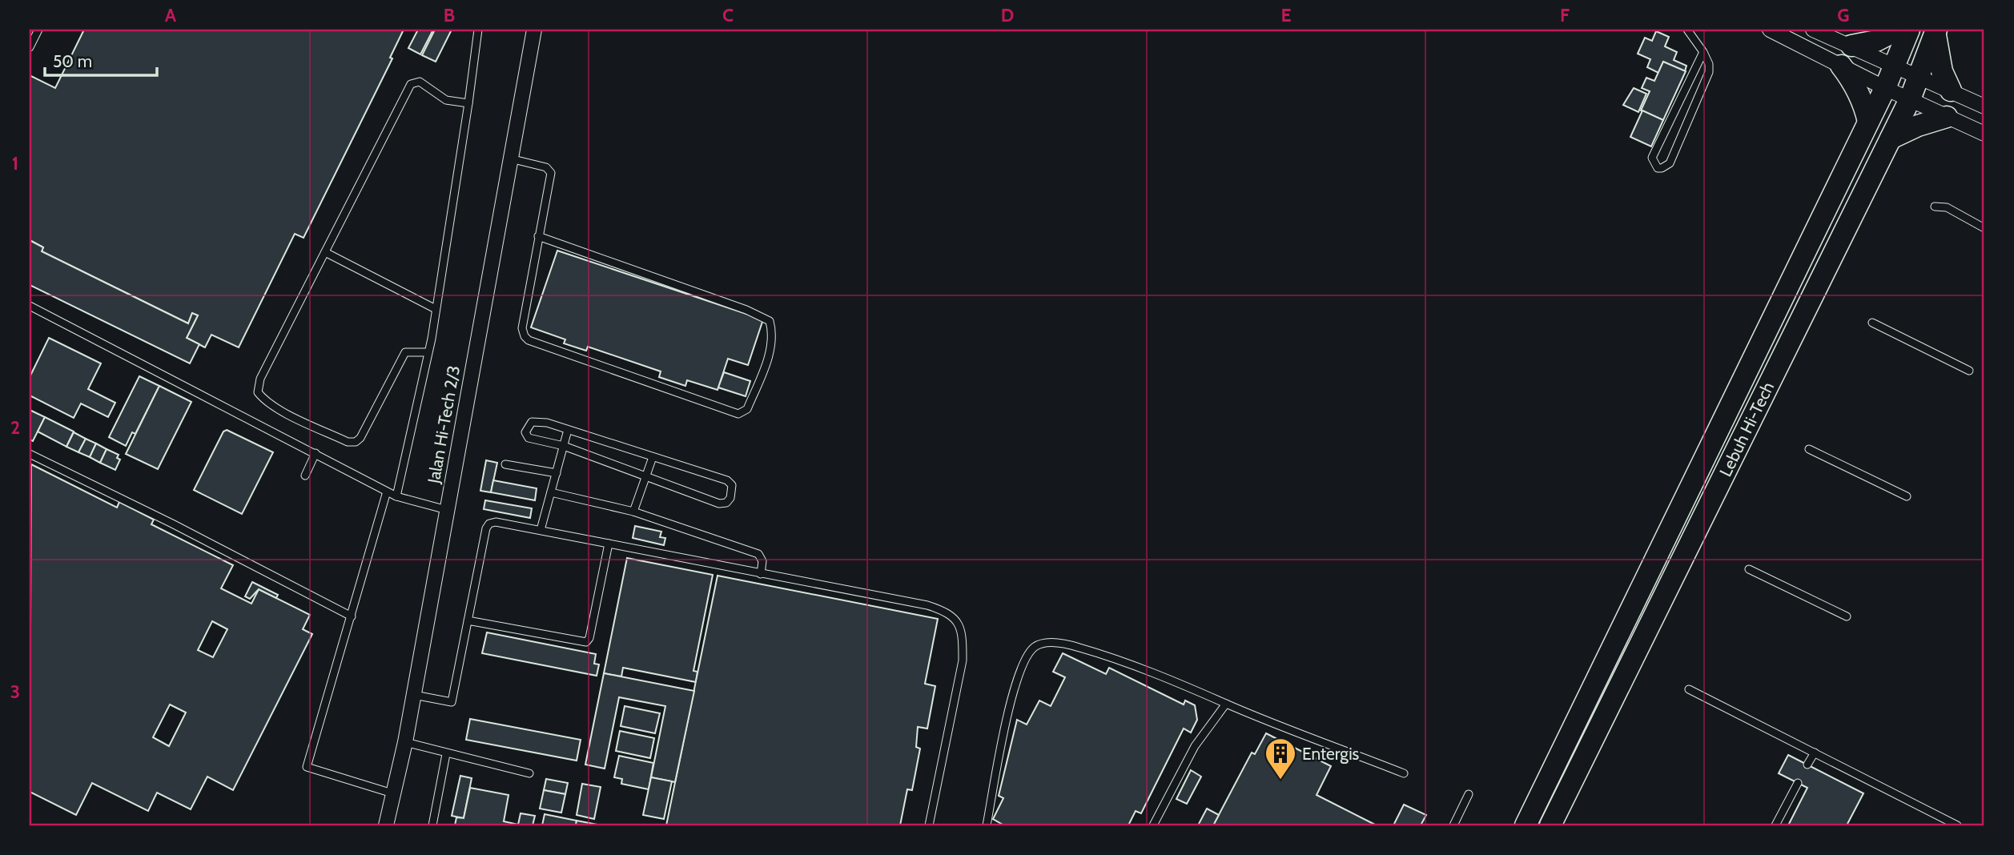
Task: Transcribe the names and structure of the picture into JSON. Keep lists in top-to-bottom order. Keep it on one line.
{"streets":{"main road":["Lebuh Hi-Tech"],"street":["Jalan Hi-Tech 2/3"]},"places":{"building":["Entergis"]},"scale_bar":"50 m","grid":{"columns":["A","B","C","D","E","F","G"],"rows":["1","2","3"]}}
